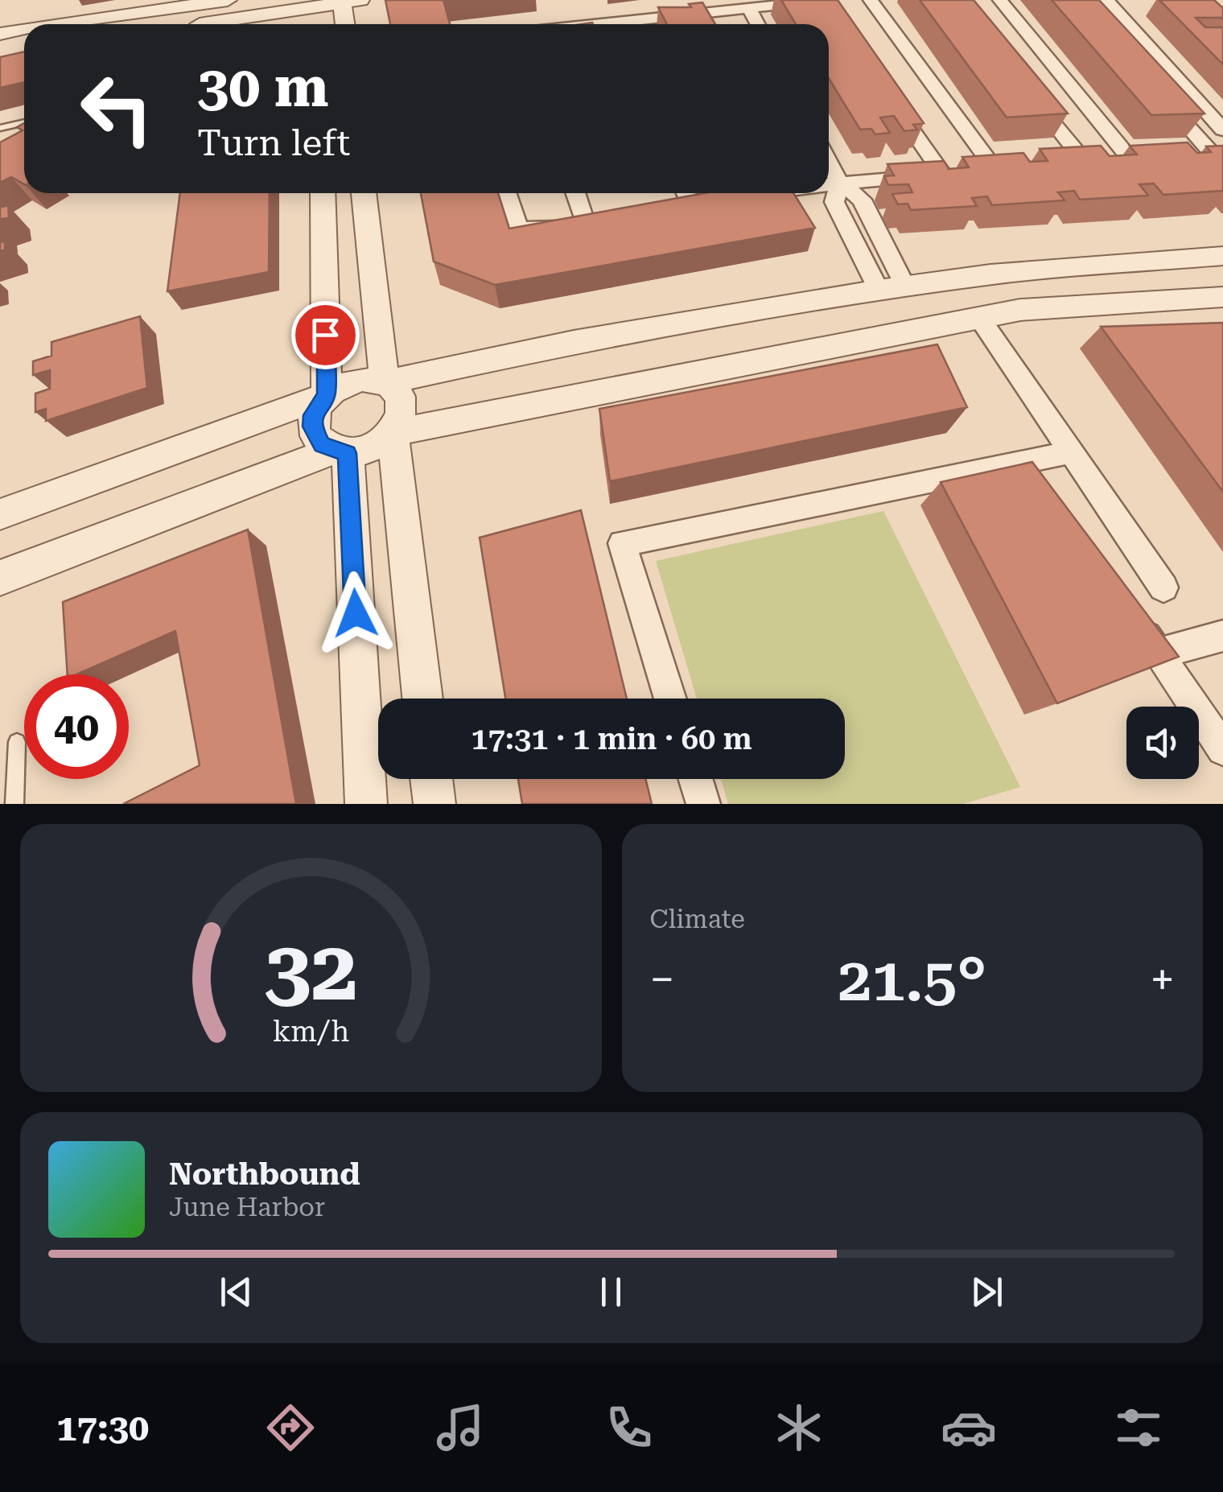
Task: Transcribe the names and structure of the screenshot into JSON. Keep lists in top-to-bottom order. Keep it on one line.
{"page":{"turn":["30 m","Turn left"],"limit":"40","trip":"17:31 · 1 min · 60 m","tile":"Climate","heat":["−","21.5°","+"],"song":["Northbound","June Harbor"],"tabs":"17:30","gauge":["32","km/h"]}}
